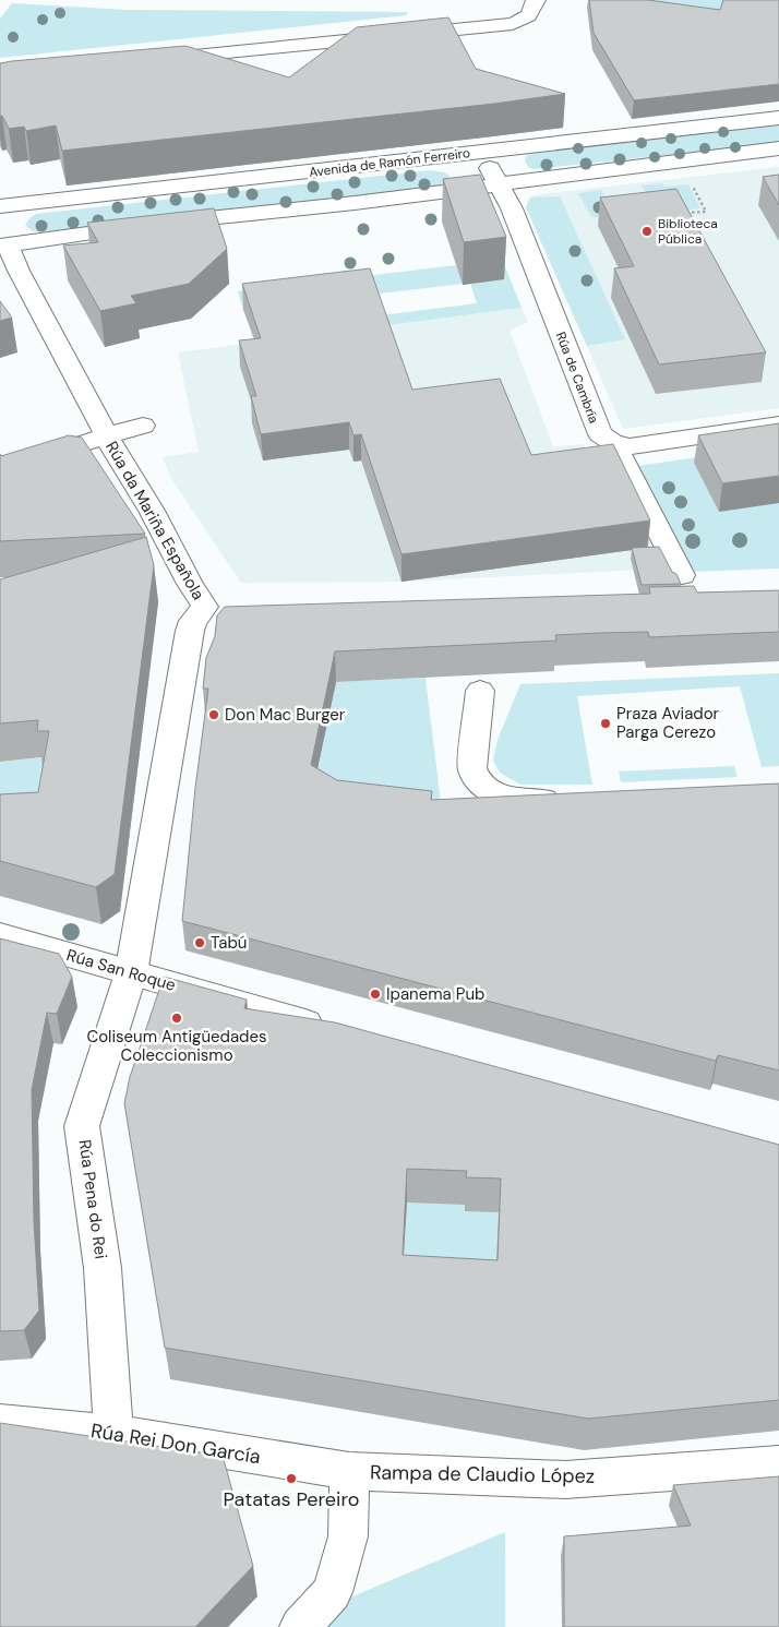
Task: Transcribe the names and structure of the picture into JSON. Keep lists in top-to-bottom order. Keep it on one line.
{"streets":{"street":["Avenida de Ramón Ferreiro","Rúa de Cambría","Rúa da Mariña Española","Rúa San Roque","Rúa Pena do Rei","Rúa Rei Don García","Rampa de Claudio López"]},"crossings":[["Avenida de Ramón Ferreiro","Rúa de Cambría"],["Avenida de Ramón Ferreiro","Rúa da Mariña Española"],["Rúa da Mariña Española","Rúa San Roque"],["Rúa da Mariña Española","Rúa Pena do Rei"],["Rúa San Roque","Rúa Pena do Rei"],["Rúa Pena do Rei","Rúa Rei Don García"],["Rúa Rei Don García","Rampa de Claudio López"]],"places":["Biblioteca Pública","Don Mac Burger","Praza Aviador Parga Cerezo","Tabú","Ipanema Pub","Coliseum Antigüedades Coleccionismo","Patatas Pereiro"]}
